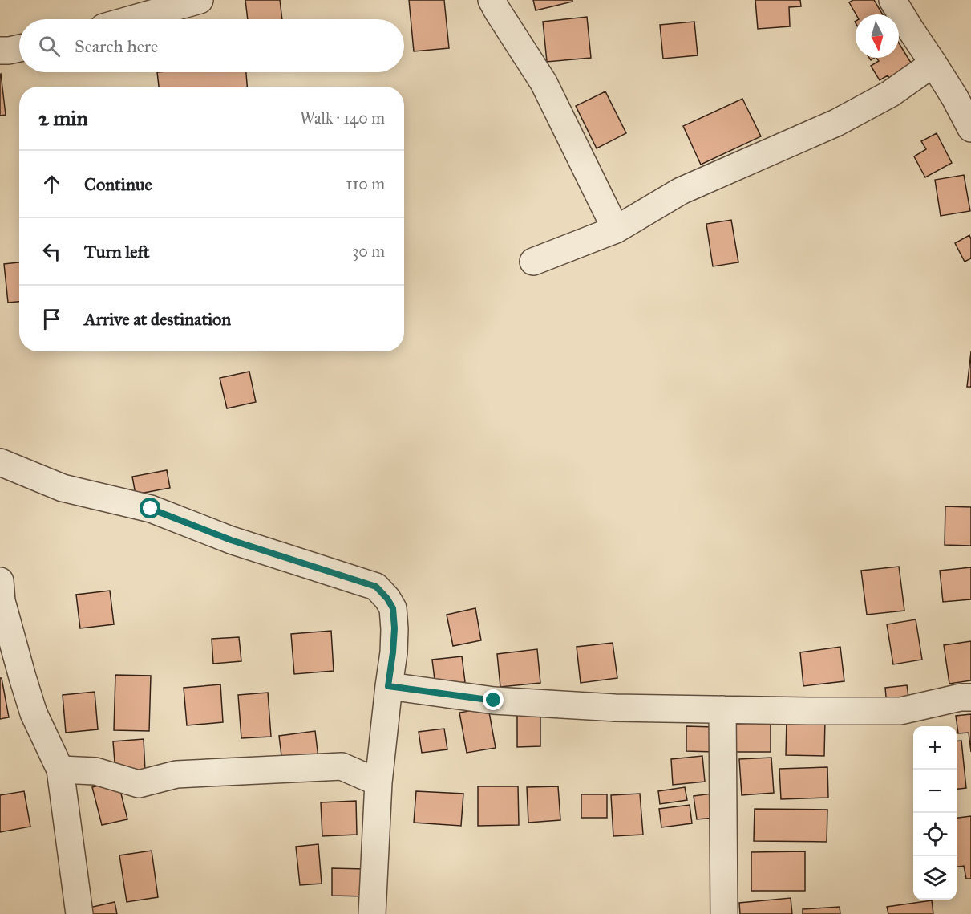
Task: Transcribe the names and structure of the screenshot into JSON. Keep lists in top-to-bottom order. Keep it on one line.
{"north":"bottom","page":{"search":"Search here","heading":["2 min","Walk · 140 m"],"list":[["Continue","110 m"],["Turn left","30 m"],"Arrive at destination"],"map_buttons":["+","−"]}}
